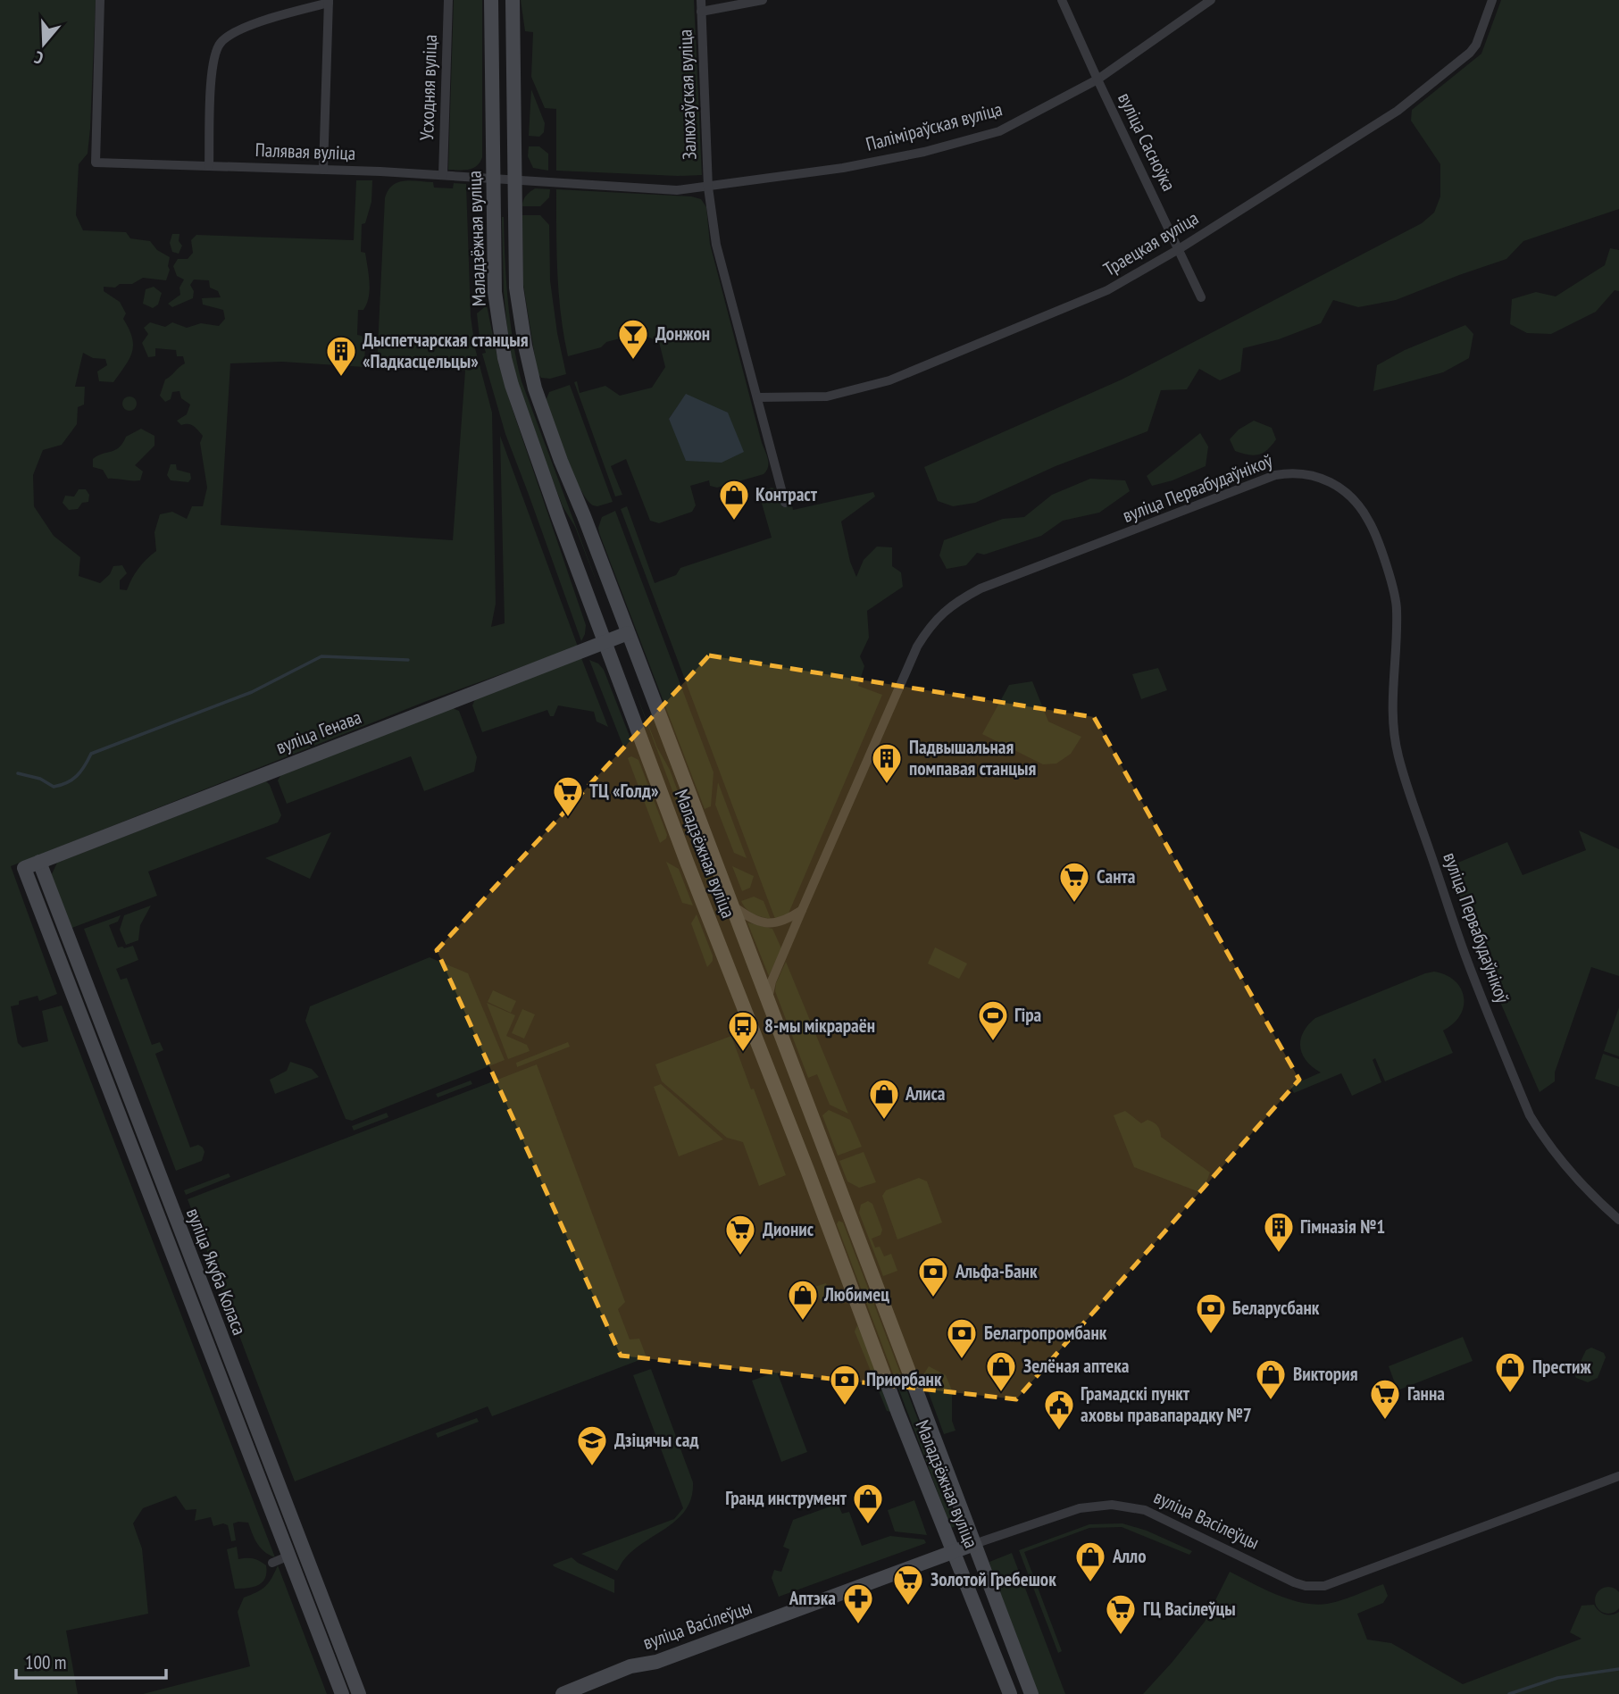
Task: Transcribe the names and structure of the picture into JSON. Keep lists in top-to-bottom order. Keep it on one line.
{"streets":{"main road":["Маладзёжная вуліца","вуліца Генава","вуліца Якуба Коласа","вуліца Васілеўцы"],"street":["Усходняя вуліца","Залюхаўская вуліца","Паліміраўская вуліца","вуліца Сасноўка","Палявая вуліца","Траецкая вуліца","вуліца Первабудаўнікоў"]},"crossings":[["Усходняя вуліца","Палявая вуліца"],["Залюхаўская вуліца","Паліміраўская вуліца"],["Паліміраўская вуліца","вуліца Сасноўка"],["Паліміраўская вуліца","Палявая вуліца"],["Паліміраўская вуліца","Маладзёжная вуліца"],["вуліца Сасноўка","Траецкая вуліца"],["Палявая вуліца","Маладзёжная вуліца"],["Маладзёжная вуліца","вуліца Первабудаўнікоў"],["Маладзёжная вуліца","вуліца Генава"],["Маладзёжная вуліца","вуліца Васілеўцы"],["вуліца Генава","вуліца Якуба Коласа"]],"places":{"bar":["Донжон"],"building":["Дыспетчарская станцыя «Падкасцельцы»","Падвышальная помпавая станцыя","Гімназія №1"],"shop":["Контраст","Алиса","Любимец","Зелёная аптека","Престиж","Виктория","Гранд инструмент","Алло"],"supermarket":["ТЦ «Голд»","Санта","Дионис","Ганна","Золотой Гребешок","ГЦ Васілеўцы"],"sports":["Гіра"],"bus stop":["8-мы мікрараён"],"bank":["Альфа-Банк","Беларусбанк","Белагропромбанк","Приорбанк"],"public building":["Грамадскі пункт аховы правапарадку №7"],"school or university":["Дзіцячы сад"],"pharmacy":["Аптэка"]},"scale_bar":"100 m","north":"bottom"}
